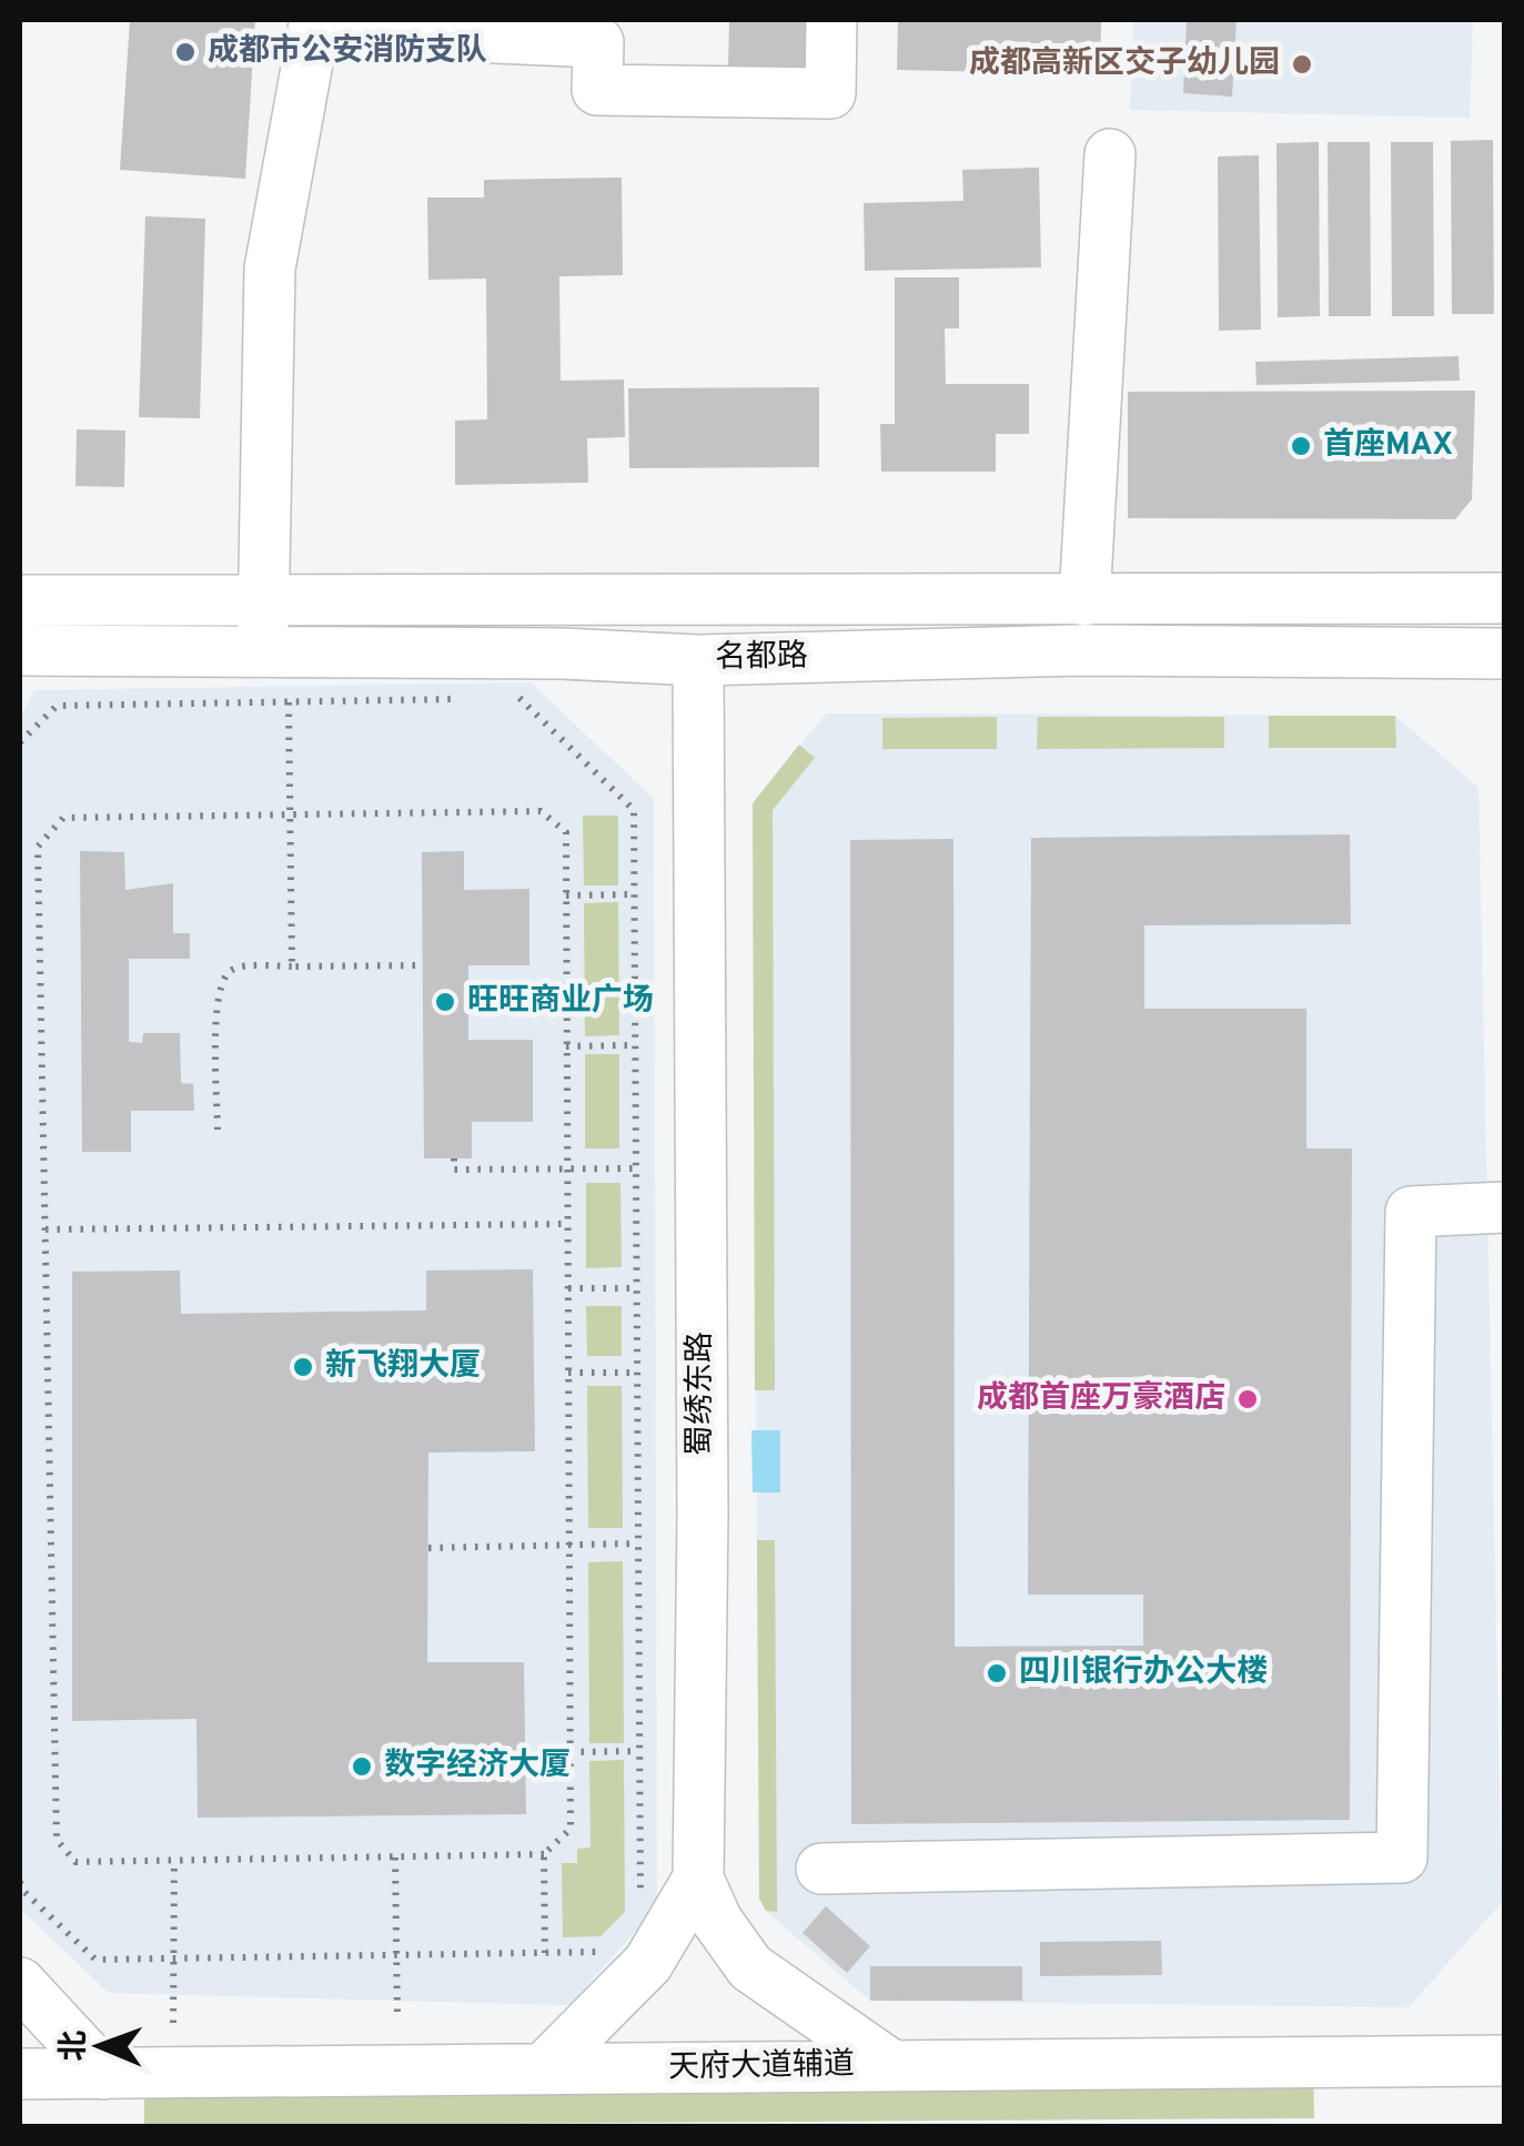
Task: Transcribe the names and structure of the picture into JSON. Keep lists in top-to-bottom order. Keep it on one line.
{"streets":{"street":["名都路","蜀绣东路","天府大道辅道"]},"crossings":[["名都路","蜀绣东路"]],"places":["成都市公安消防支队","成都高新区交子幼儿园","首座MAX","旺旺商业广场","新飞翔大厦","成都首座万豪酒店","四川银行办公大楼","数字经济大厦"],"north":"left"}
